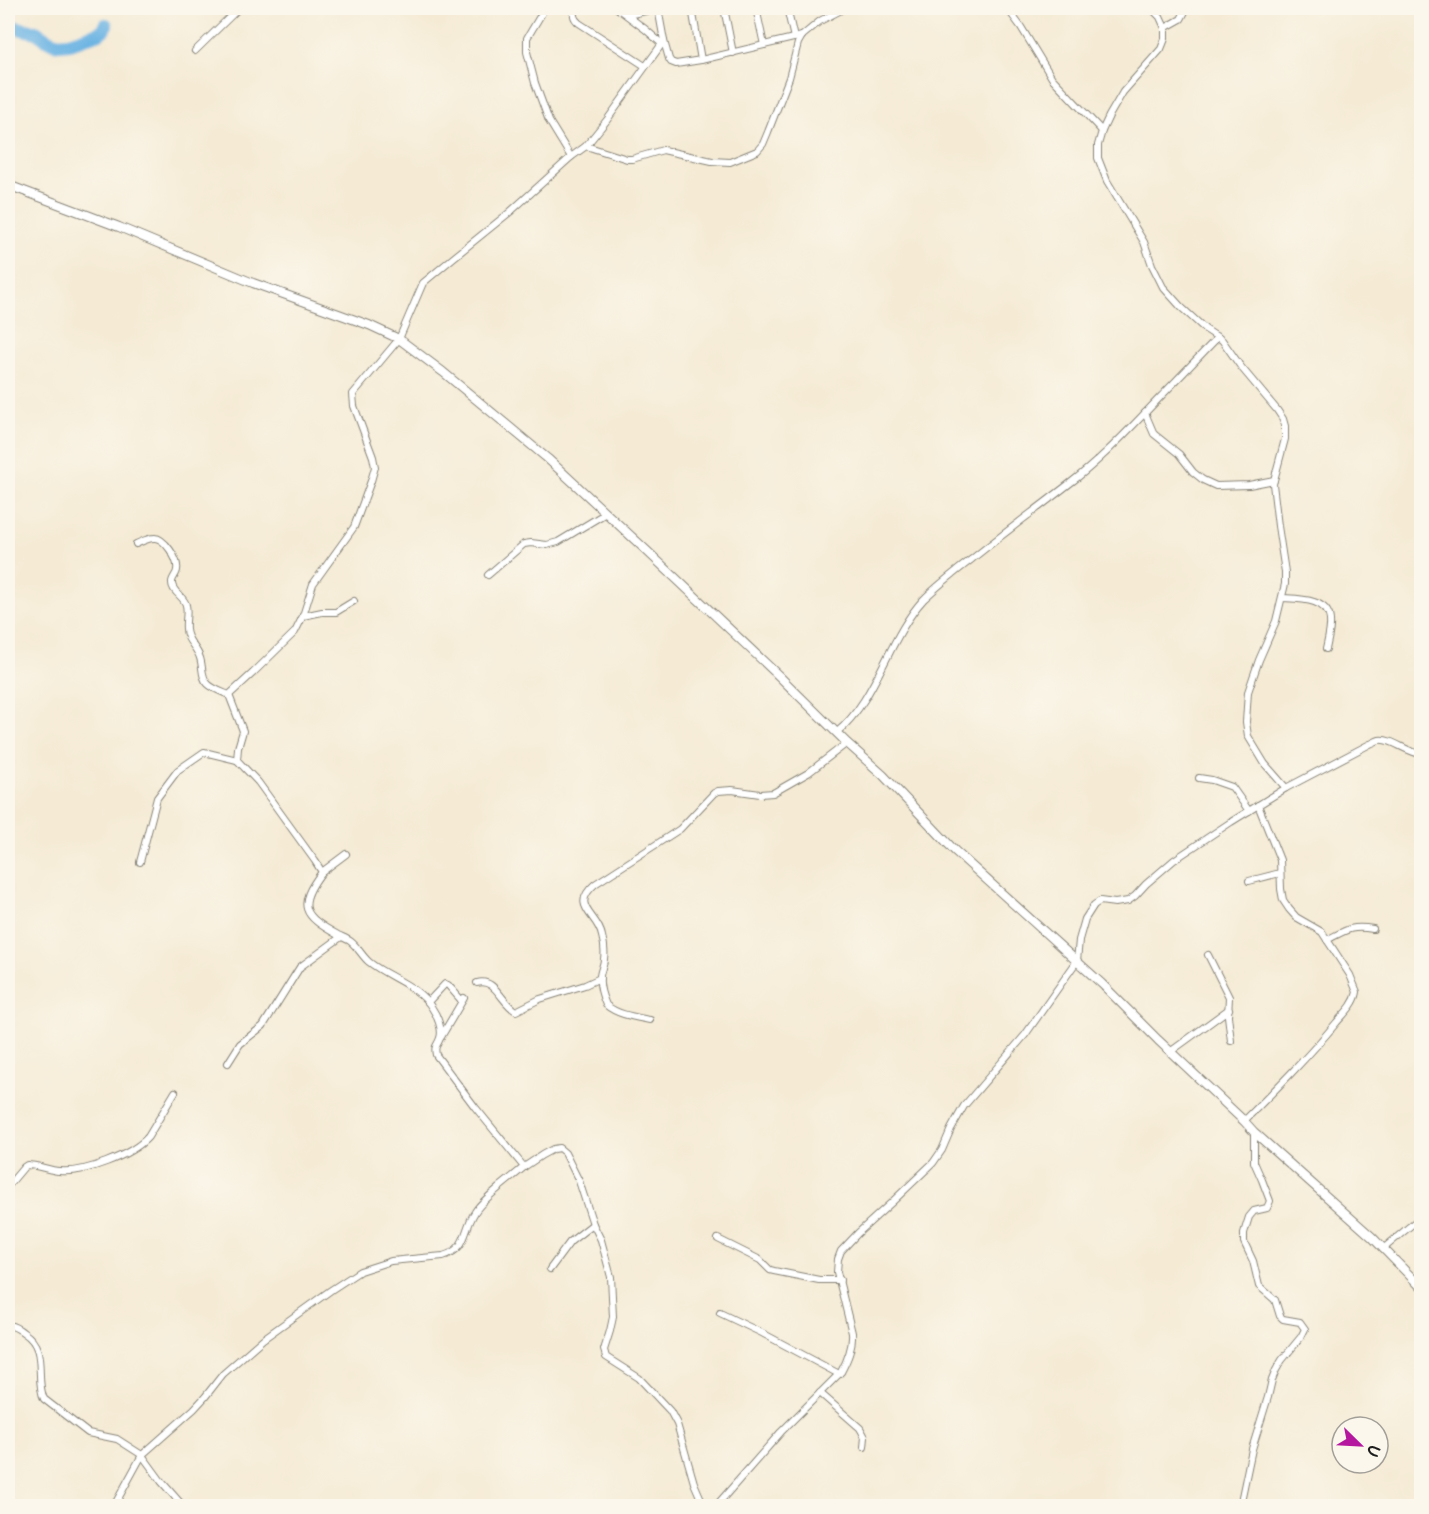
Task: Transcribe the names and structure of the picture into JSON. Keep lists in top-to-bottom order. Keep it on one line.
{"north":"bottom right"}
